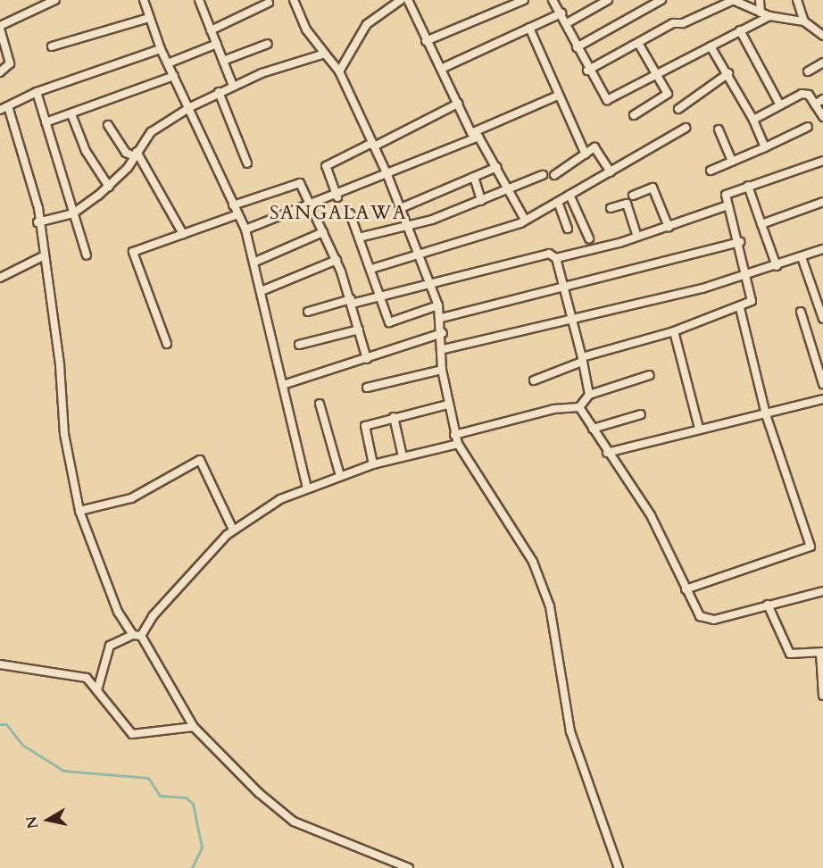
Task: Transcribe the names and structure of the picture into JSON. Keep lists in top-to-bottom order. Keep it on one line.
{"districts":["SANGALAWA"],"north":"left"}
